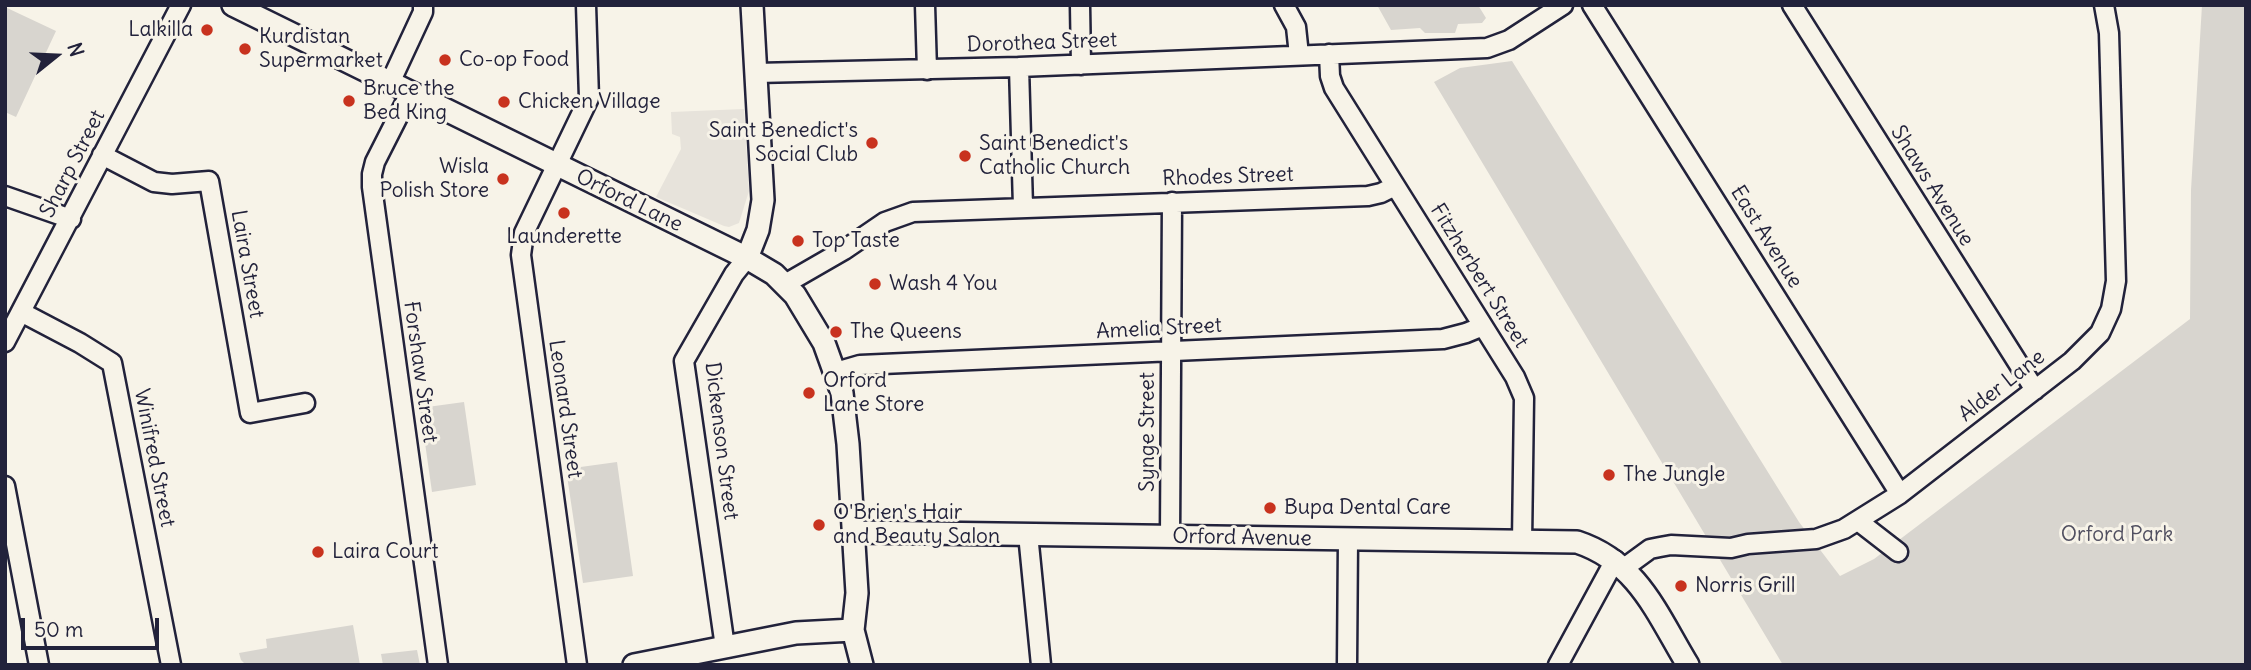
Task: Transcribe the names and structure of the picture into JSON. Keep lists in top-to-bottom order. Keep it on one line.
{"streets":{"street":["Dorothea Street","Sharp Street","Rhodes Street","Shaws Avenue","Orford Lane","East Avenue","Laira Street","Fitzherbert Street","Amelia Street","Forshaw Street","Alder Lane","Leonard Street","Synge Street","Dickenson Street","Winifred Street","Orford Avenue"]},"crossings":[["Dorothea Street","Fitzherbert Street"],["Sharp Street","Laira Street"],["Sharp Street","Winifred Street"],["Rhodes Street","Orford Lane"],["Rhodes Street","Fitzherbert Street"],["Rhodes Street","Synge Street"],["Shaws Avenue","Alder Lane"],["Orford Lane","Amelia Street"],["Orford Lane","Forshaw Street"],["Orford Lane","Leonard Street"],["Orford Lane","Dickenson Street"],["Orford Lane","Orford Avenue"],["East Avenue","Alder Lane"],["Fitzherbert Street","Amelia Street"],["Fitzherbert Street","Orford Avenue"],["Amelia Street","Synge Street"],["Alder Lane","Orford Avenue"],["Synge Street","Orford Avenue"]],"parks":["Orford Park"],"places":["Lalkilla","Kurdistan Supermarket","Co-op Food","Bruce the Bed King","Chicken Village","Saint Benedict's Social Club","Saint Benedict's Catholic Church","Wisla Polish Store","Launderette","Top Taste","Wash 4 You","The Queens","Orford Lane Store","The Jungle","Bupa Dental Care","O'Brien's Hair and Beauty Salon","Laira Court","Norris Grill"],"scale_bar":"50 m","north":"right"}
